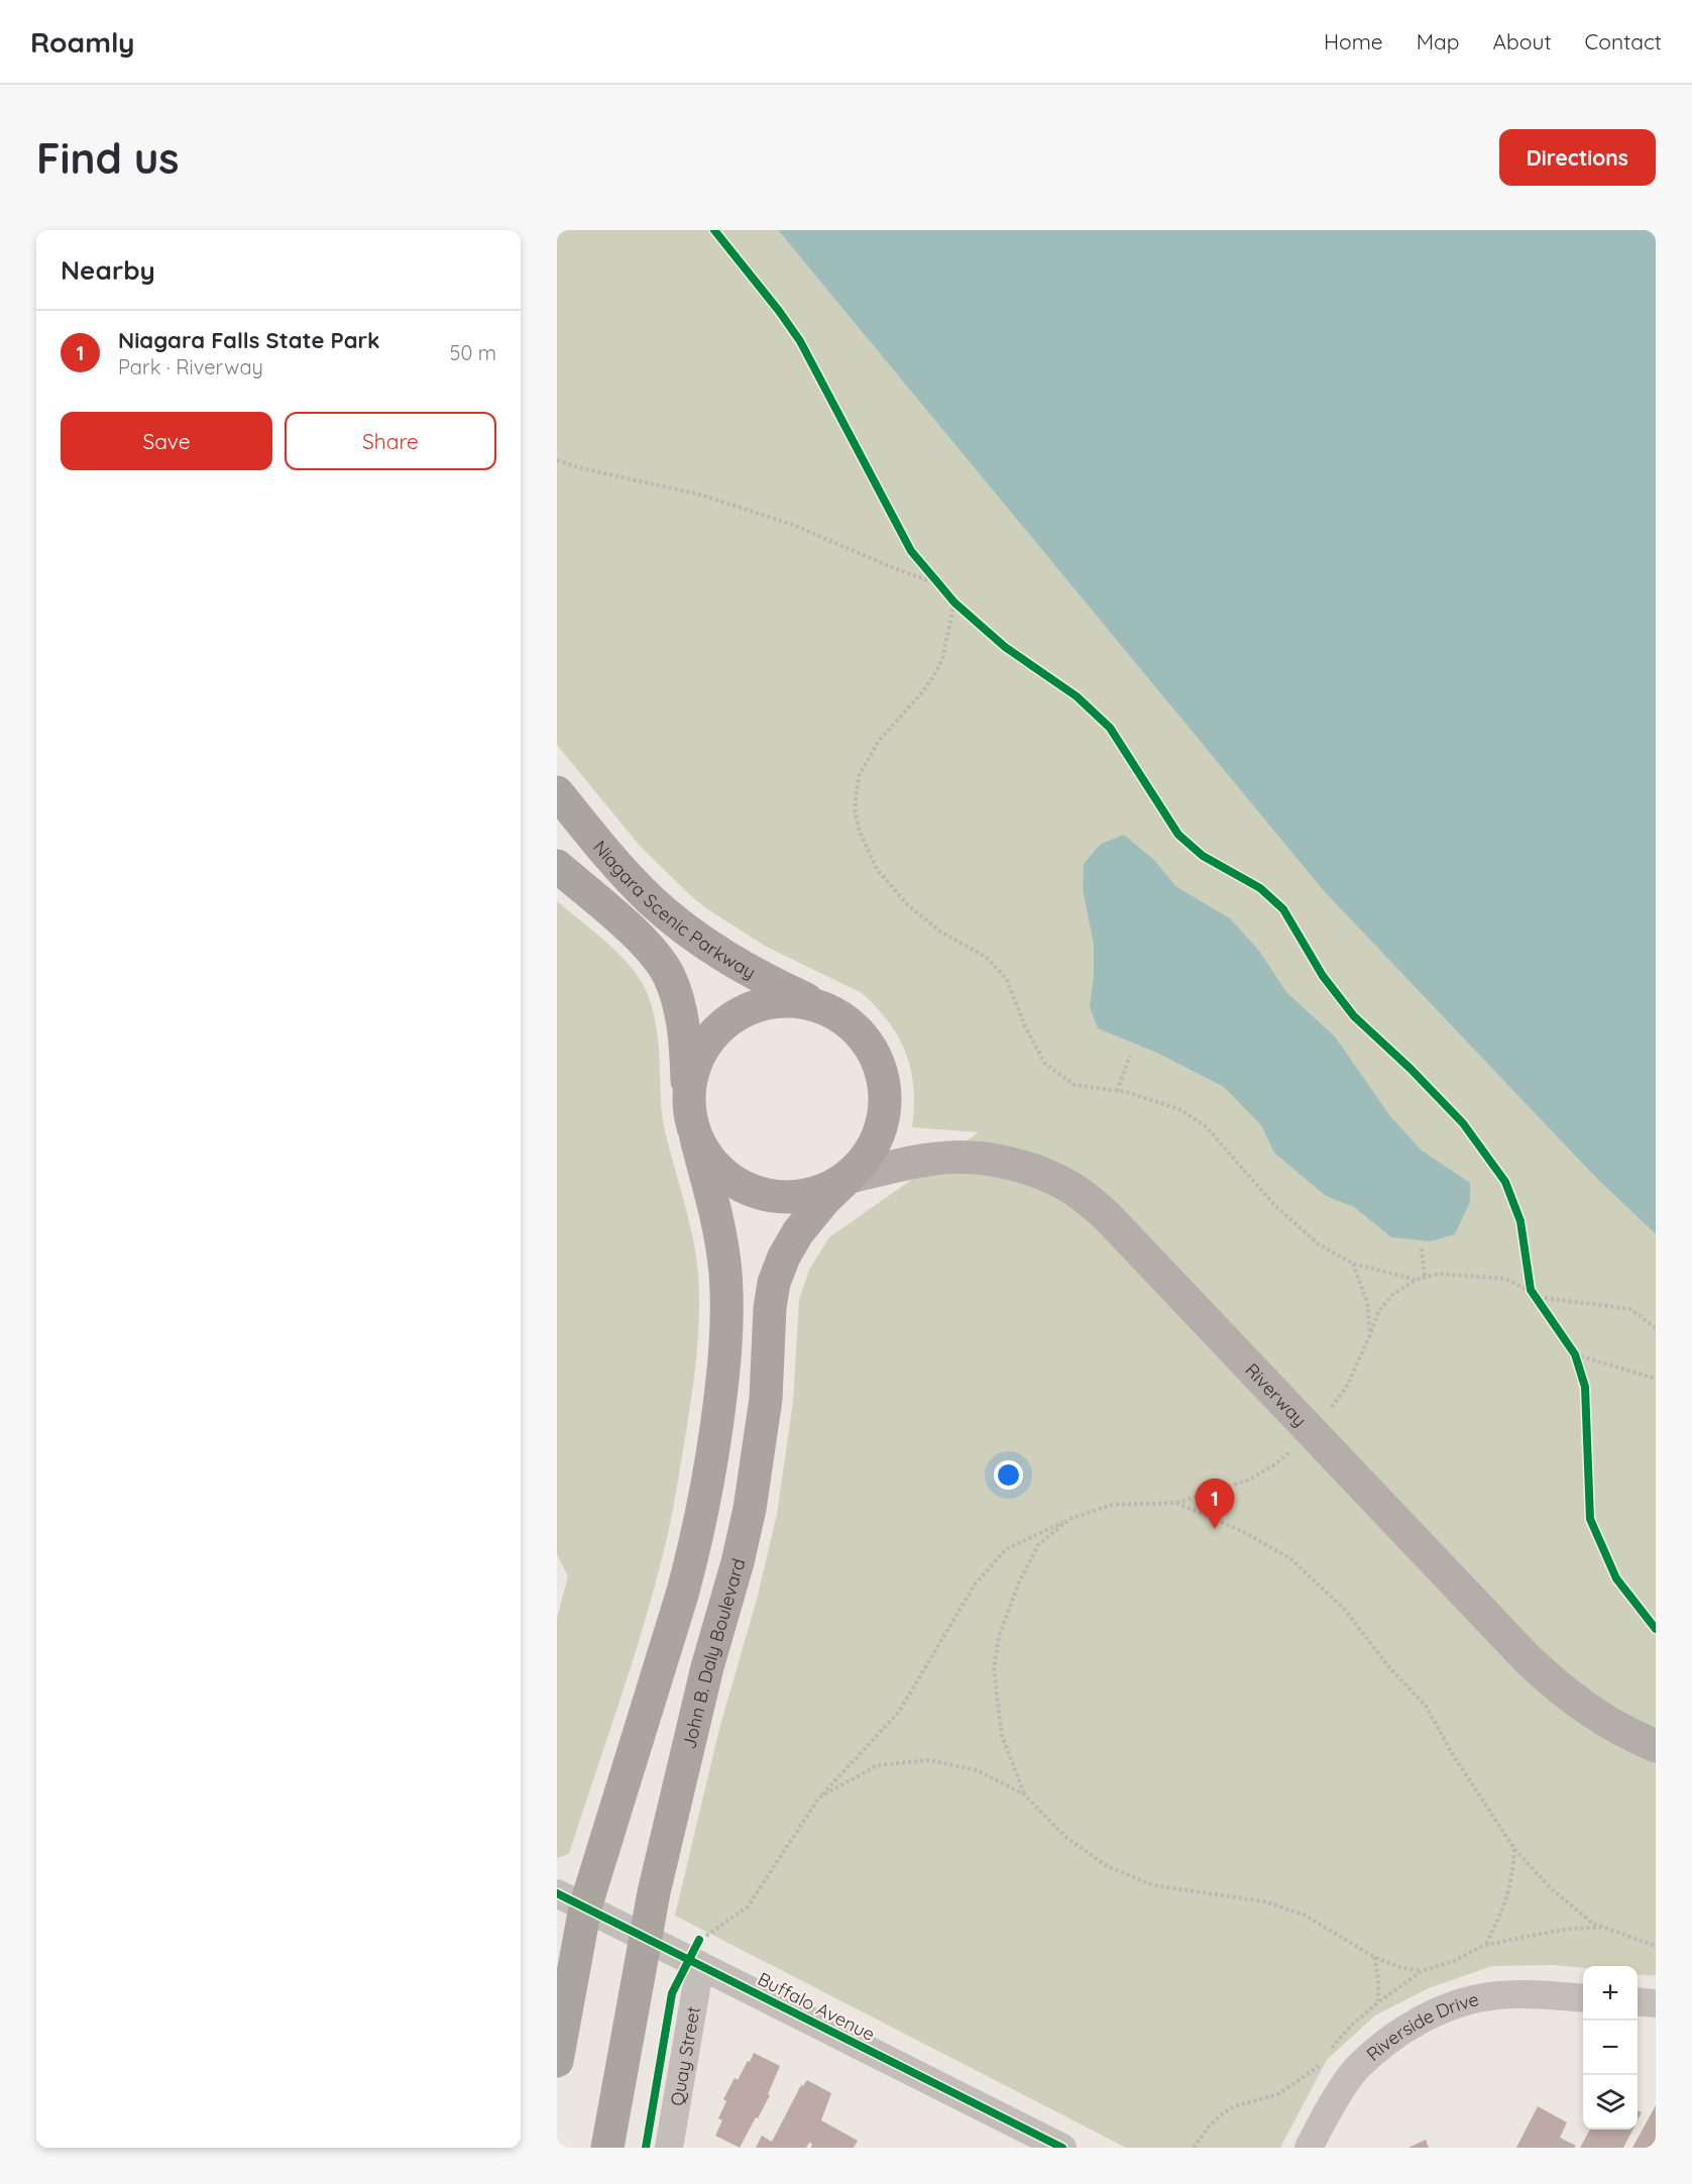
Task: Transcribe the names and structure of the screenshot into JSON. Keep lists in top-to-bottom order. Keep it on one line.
{"streets":{"highway":["Niagara Scenic Parkway","John B. Daly Boulevard"],"main road":["Riverway"],"street":["Buffalo Avenue","Riverside Drive","Quay Street"]},"crossings":[["Niagara Scenic Parkway","Riverway"],["Niagara Scenic Parkway","John B. Daly Boulevard"],["Riverway","John B. Daly Boulevard"],["John B. Daly Boulevard","Buffalo Avenue"],["Buffalo Avenue","Quay Street"]],"page":{"header":"Roamly","nav":["Home","Map","About","Contact"],"buttons":["Directions",["Save","Share"]],"title":"Find us","heading":"Nearby","list":[{"mark":"1","name":"Niagara Falls State Park","note":"Park · Riverway","value":"50 m"}],"pins":"1","map_buttons":["+","−"]}}
